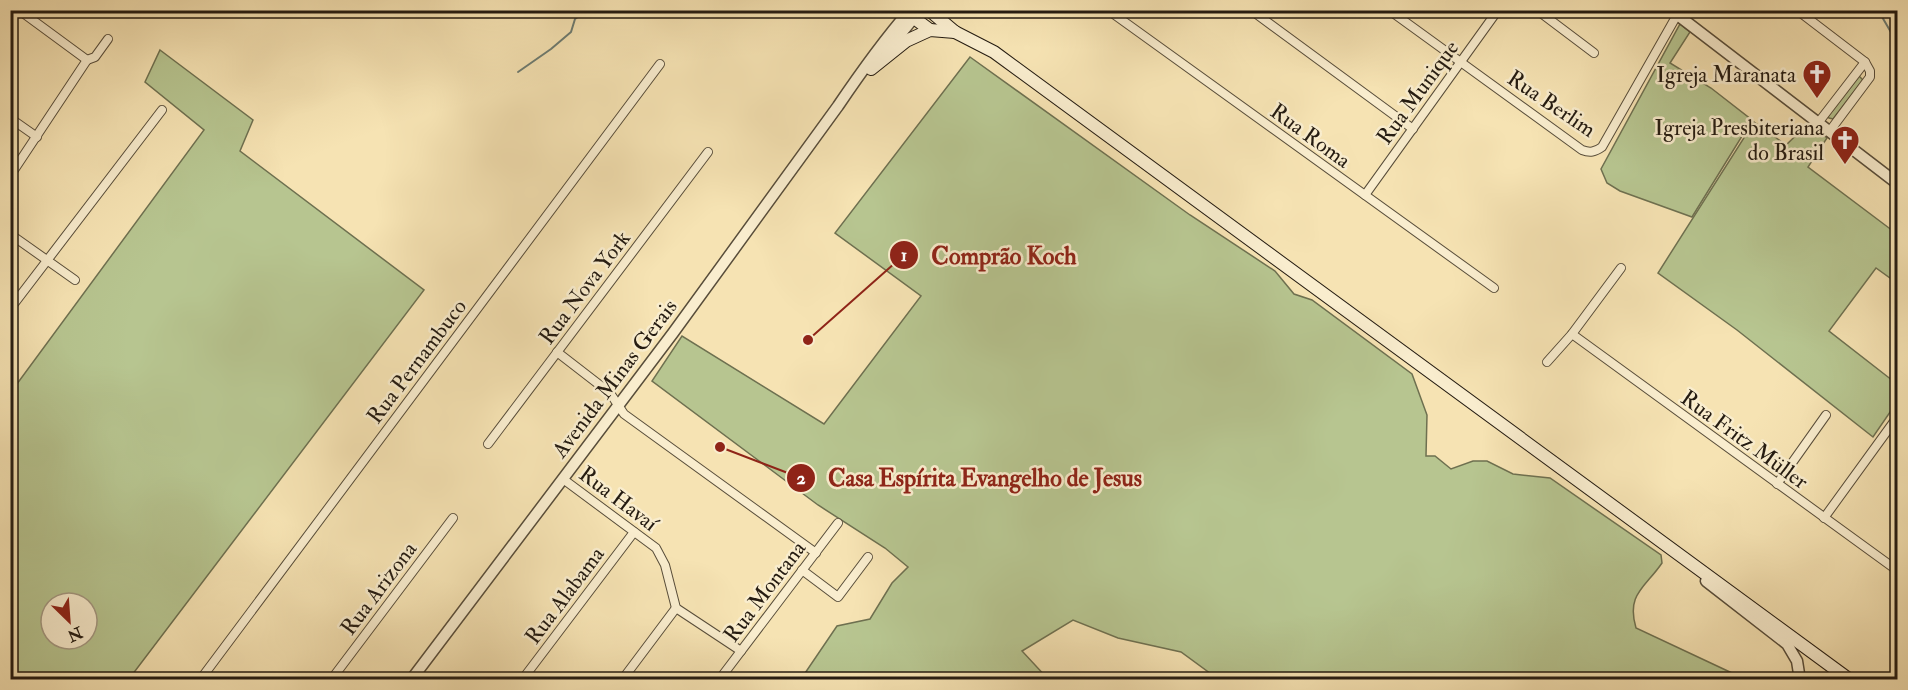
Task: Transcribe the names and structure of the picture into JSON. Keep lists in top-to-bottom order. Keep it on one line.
{"streets":{"street":["Rua Munique","Rua Berlim","Rua Roma","Rua Nova York","Rua Pernambuco","Avenida Minas Gerais","Rua Fritz Müller","Rua Havaí","Rua Arizona","Rua Montana","Rua Alabama"]},"crossings":[["Rua Munique","Rua Berlim"],["Rua Munique","Rua Roma"],["Avenida Minas Gerais","Rua Havaí"],["Rua Havaí","Rua Alabama"]],"places":{"church":["Igreja Maranata","Igreja Presbiteriana do Brasil"],"other":["Comprão Koch","Casa Espírita Evangelho de Jesus"]},"north":"bottom right"}
